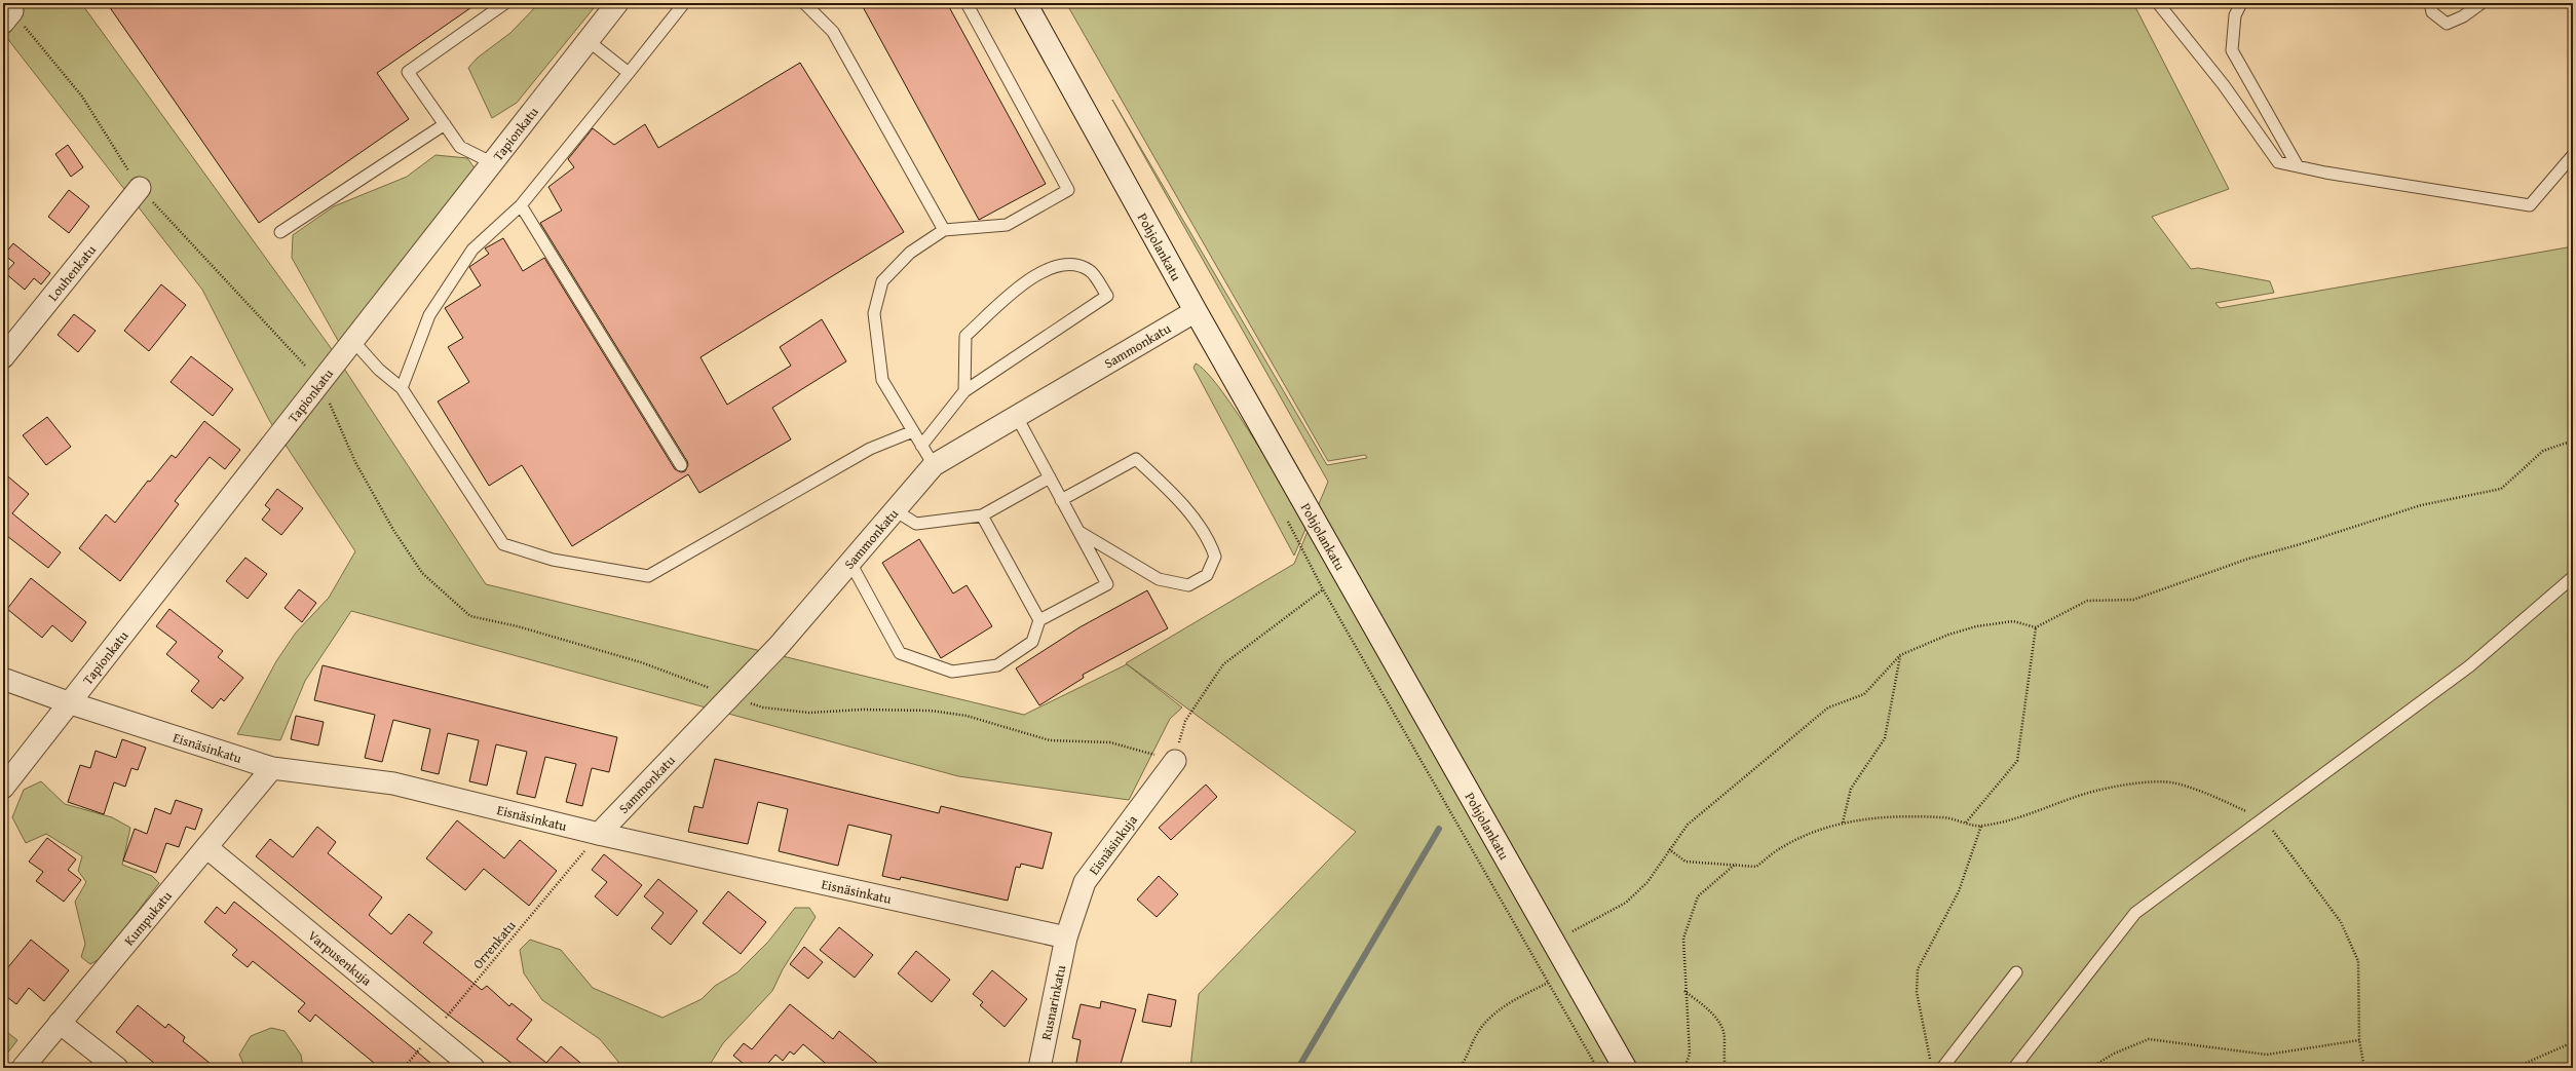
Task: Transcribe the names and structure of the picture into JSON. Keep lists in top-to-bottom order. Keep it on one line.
{"streets":{"main road":["Pohjolankatu"],"street":["Tapionkatu","Louhenkatu","Sammonkatu","Eisnäsinkatu","Eisnäsinkuja","Kumpukatu","Varpusenkuja","Rusnarinkatu"],"path":["Orrenkatu"]},"crossings":[["Tapionkatu","Eisnäsinkatu"],["Pohjolankatu","Sammonkatu"],["Sammonkatu","Eisnäsinkatu"],["Sammonkatu","Orrenkatu"],["Eisnäsinkatu","Eisnäsinkuja"],["Eisnäsinkatu","Kumpukatu"],["Eisnäsinkatu","Orrenkatu"],["Eisnäsinkatu","Rusnarinkatu"],["Eisnäsinkuja","Rusnarinkatu"],["Kumpukatu","Varpusenkuja"],["Orrenkatu","Varpusenkuja"]]}
